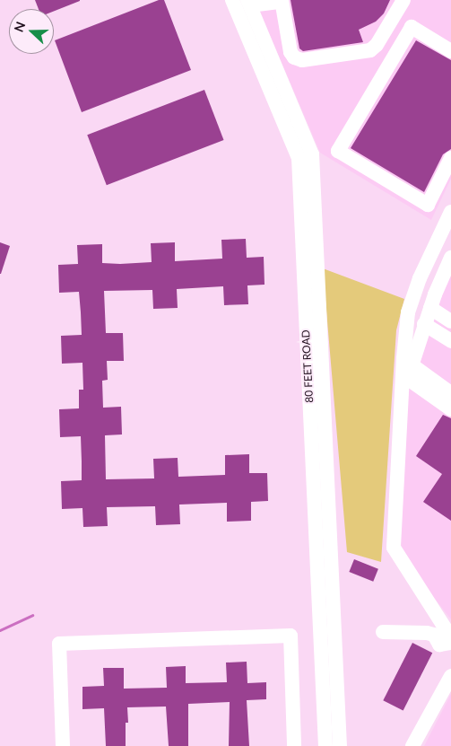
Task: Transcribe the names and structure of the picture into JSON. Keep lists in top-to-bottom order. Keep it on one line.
{"streets":{"street":["80 FEET ROAD"]},"north":"left"}
